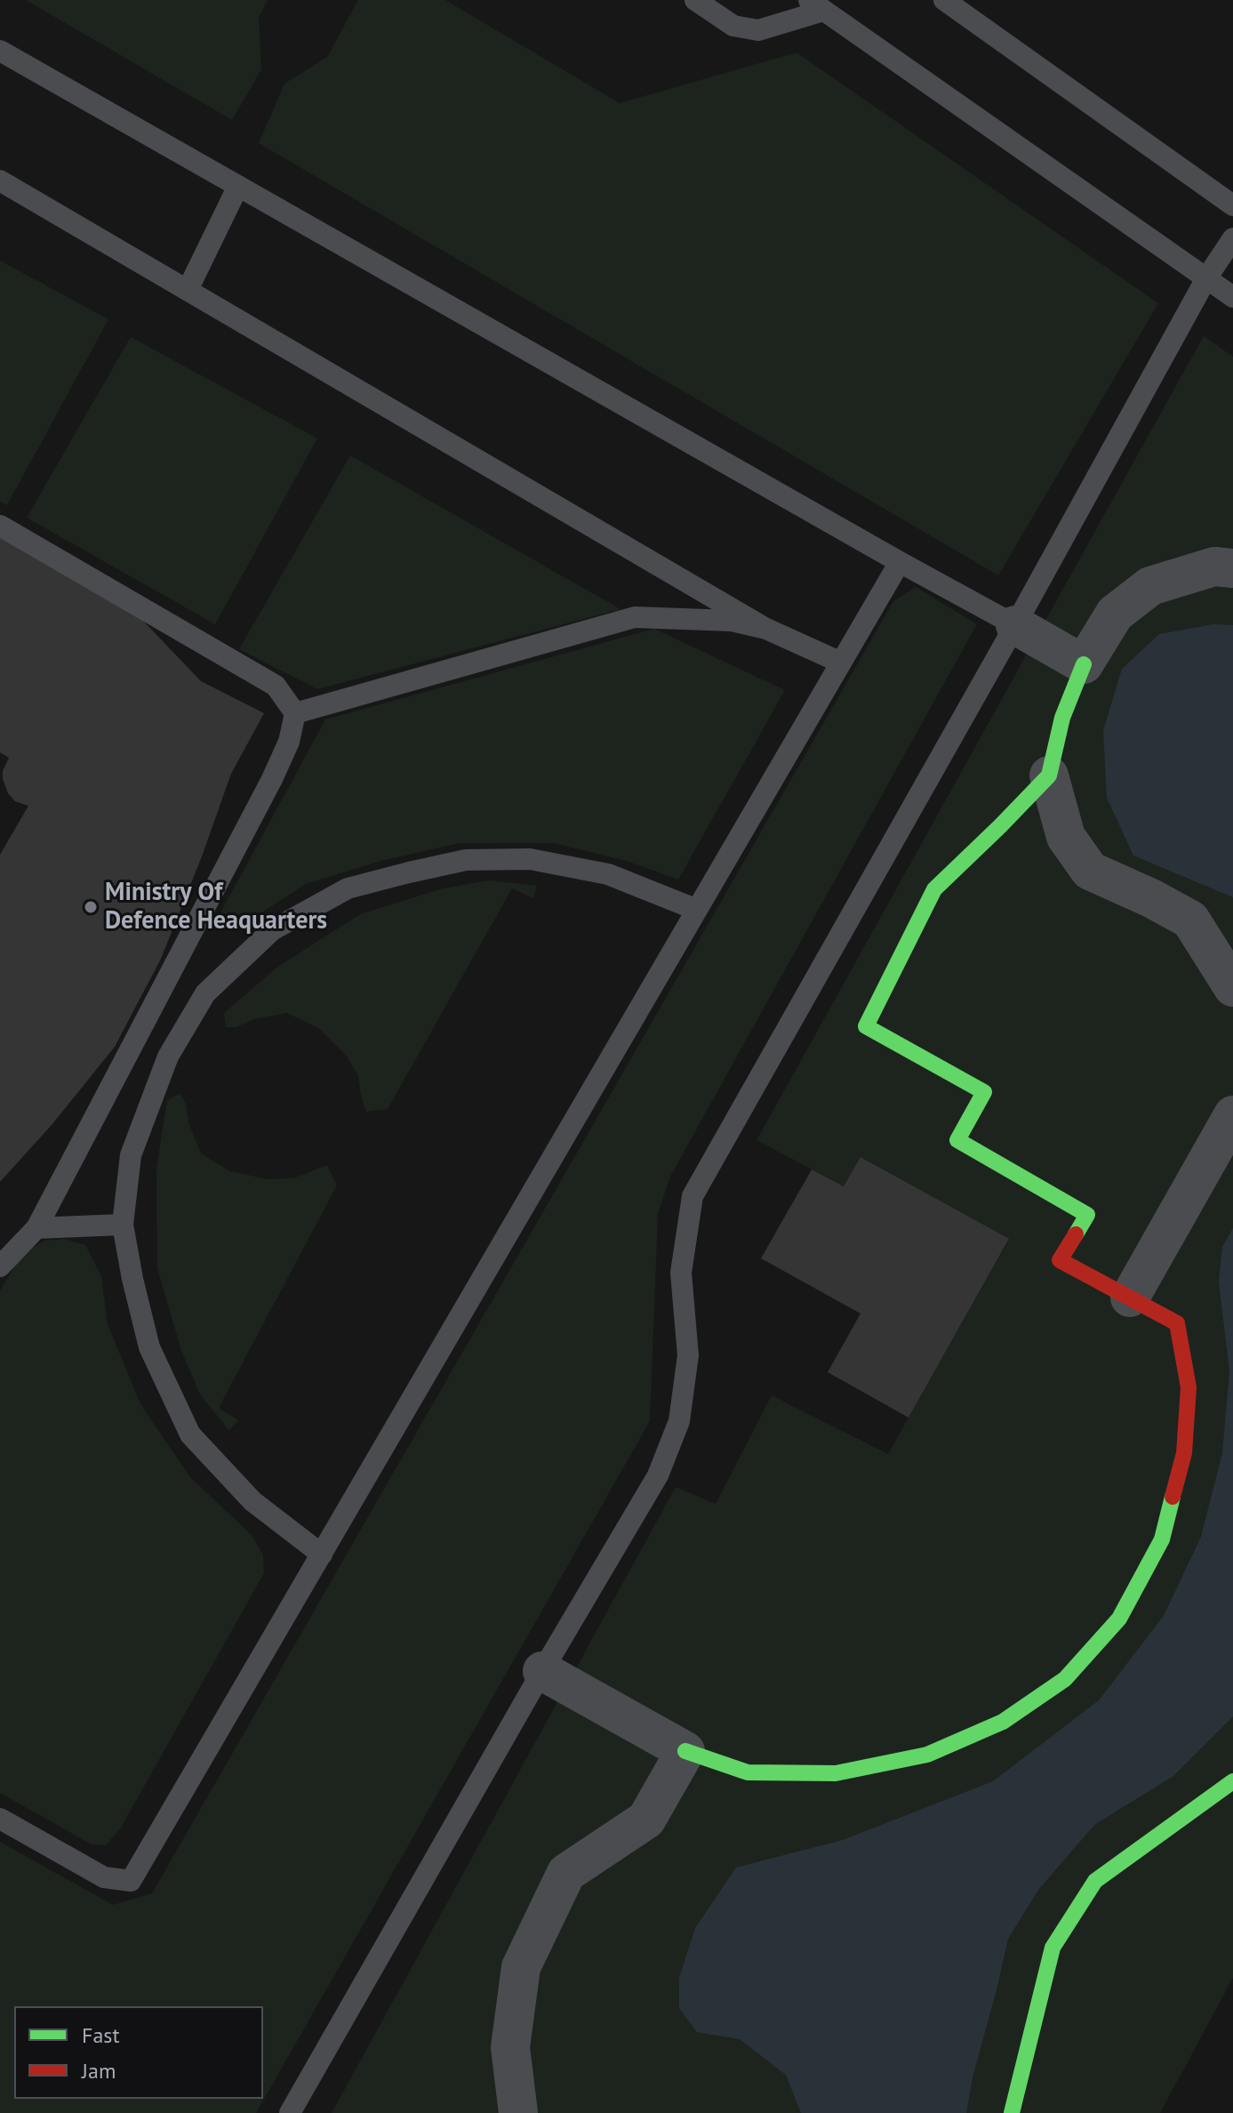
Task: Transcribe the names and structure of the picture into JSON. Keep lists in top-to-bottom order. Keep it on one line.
{"places":["Ministry Of Defence Heaquarters"],"legend":["Fast","Jam"]}
